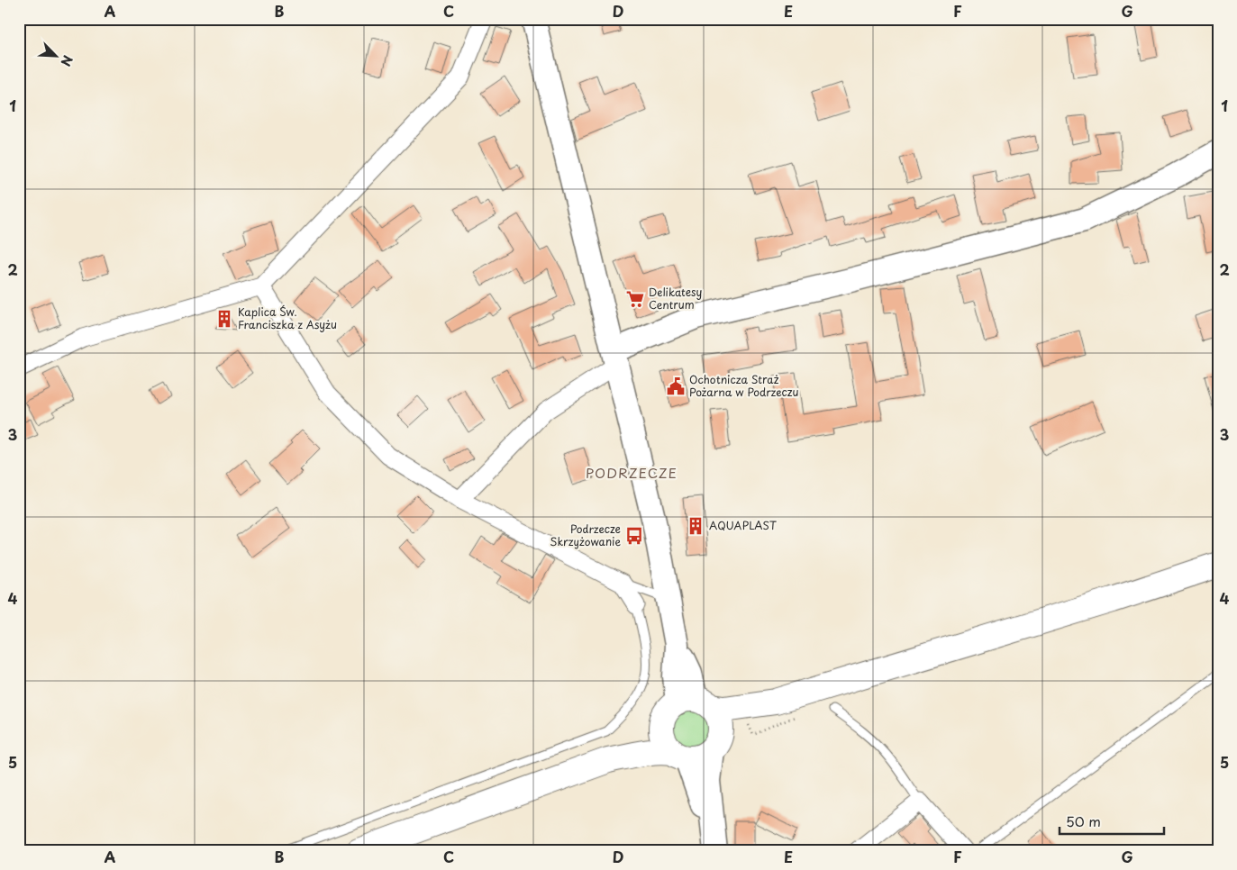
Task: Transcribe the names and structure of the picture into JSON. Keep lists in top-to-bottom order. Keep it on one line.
{"districts":["PODRZECZE"],"places":{"supermarket":["Delikatesy Centrum"],"building":["Kaplica Św. Franciszka z Asyżu","AQUAPLAST"],"public building":["Ochotnicza Straż Pożarna w Podrzeczu"],"bus stop":["Podrzecze Skrzyżowanie"]},"scale_bar":"50 m","north":"bottom right","grid":{"columns":["A","B","C","D","E","F","G"],"rows":["1","2","3","4","5"]}}
